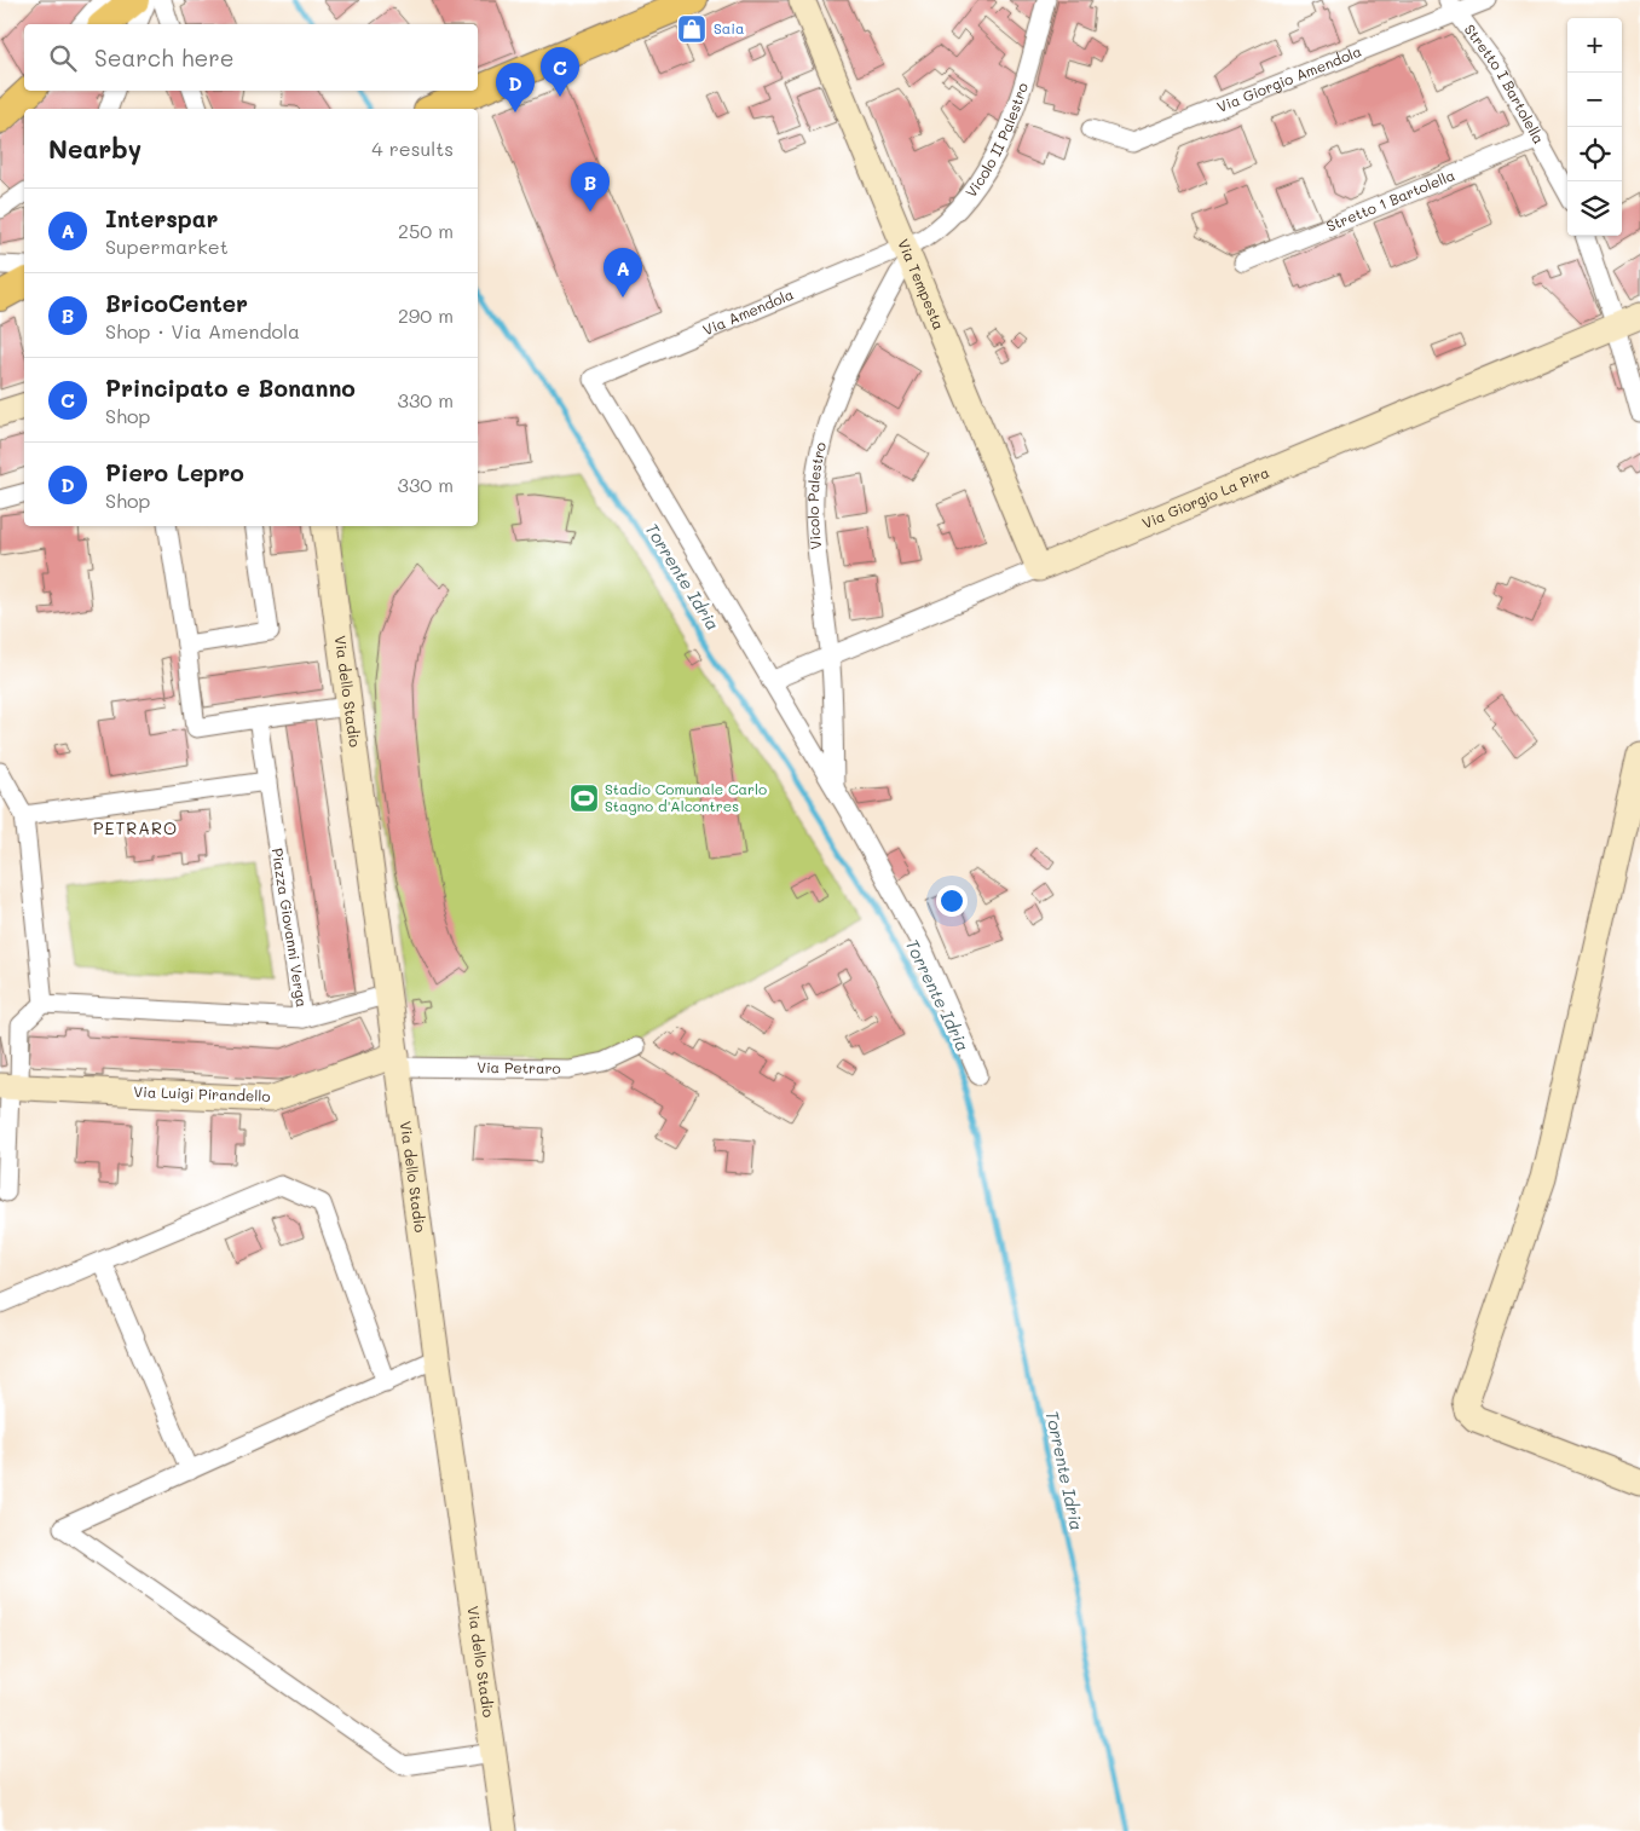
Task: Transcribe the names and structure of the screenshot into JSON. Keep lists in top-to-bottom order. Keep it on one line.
{"streets":{"street":["Via Giorgio Amendola","Stretto I Bartolella","Vicolo II Palestro","Stretto 1 Bartolella","Via Tempesta","Via Amendola","Vicolo Palestro","Via Giorgio La Pira","Via dello Stadio","Piazza Giovanni Verga","Via Petraro","Via Luigi Pirandello"]},"crossings":[["Via Giorgio Amendola","Stretto I Bartolella"],["Stretto I Bartolella","Stretto 1 Bartolella"],["Vicolo II Palestro","Via Tempesta"],["Vicolo II Palestro","Via Amendola"],["Vicolo II Palestro","Vicolo Palestro"],["Via Tempesta","Via Amendola"],["Via Tempesta","Vicolo Palestro"],["Via Tempesta","Via Giorgio La Pira"],["Via Amendola","Vicolo Palestro"],["Via Amendola","Via Giorgio La Pira"],["Vicolo Palestro","Via Giorgio La Pira"],["Via dello Stadio","Via Petraro"],["Via dello Stadio","Via Luigi Pirandello"],["Via Petraro","Via Luigi Pirandello"]],"districts":["PETRARO"],"water":["Torrente Idria"],"places":{"shop":["Saia"],"sports":["Stadio Comunale Carlo Stagno d'Alcontres"]},"page":{"map_buttons":["+","−"],"search":"Search here","pins":["C","D","B","A"],"heading":["Nearby","4 results"],"list":[{"mark":"A","name":"Interspar","note":"Supermarket","value":"250 m"},{"mark":"B","name":"BricoCenter","note":"Shop · Via Amendola","value":"290 m"},{"mark":"C","name":"Principato e Bonanno","note":"Shop","value":"330 m"},{"mark":"D","name":"Piero Lepro","note":"Shop","value":"330 m"}]}}
